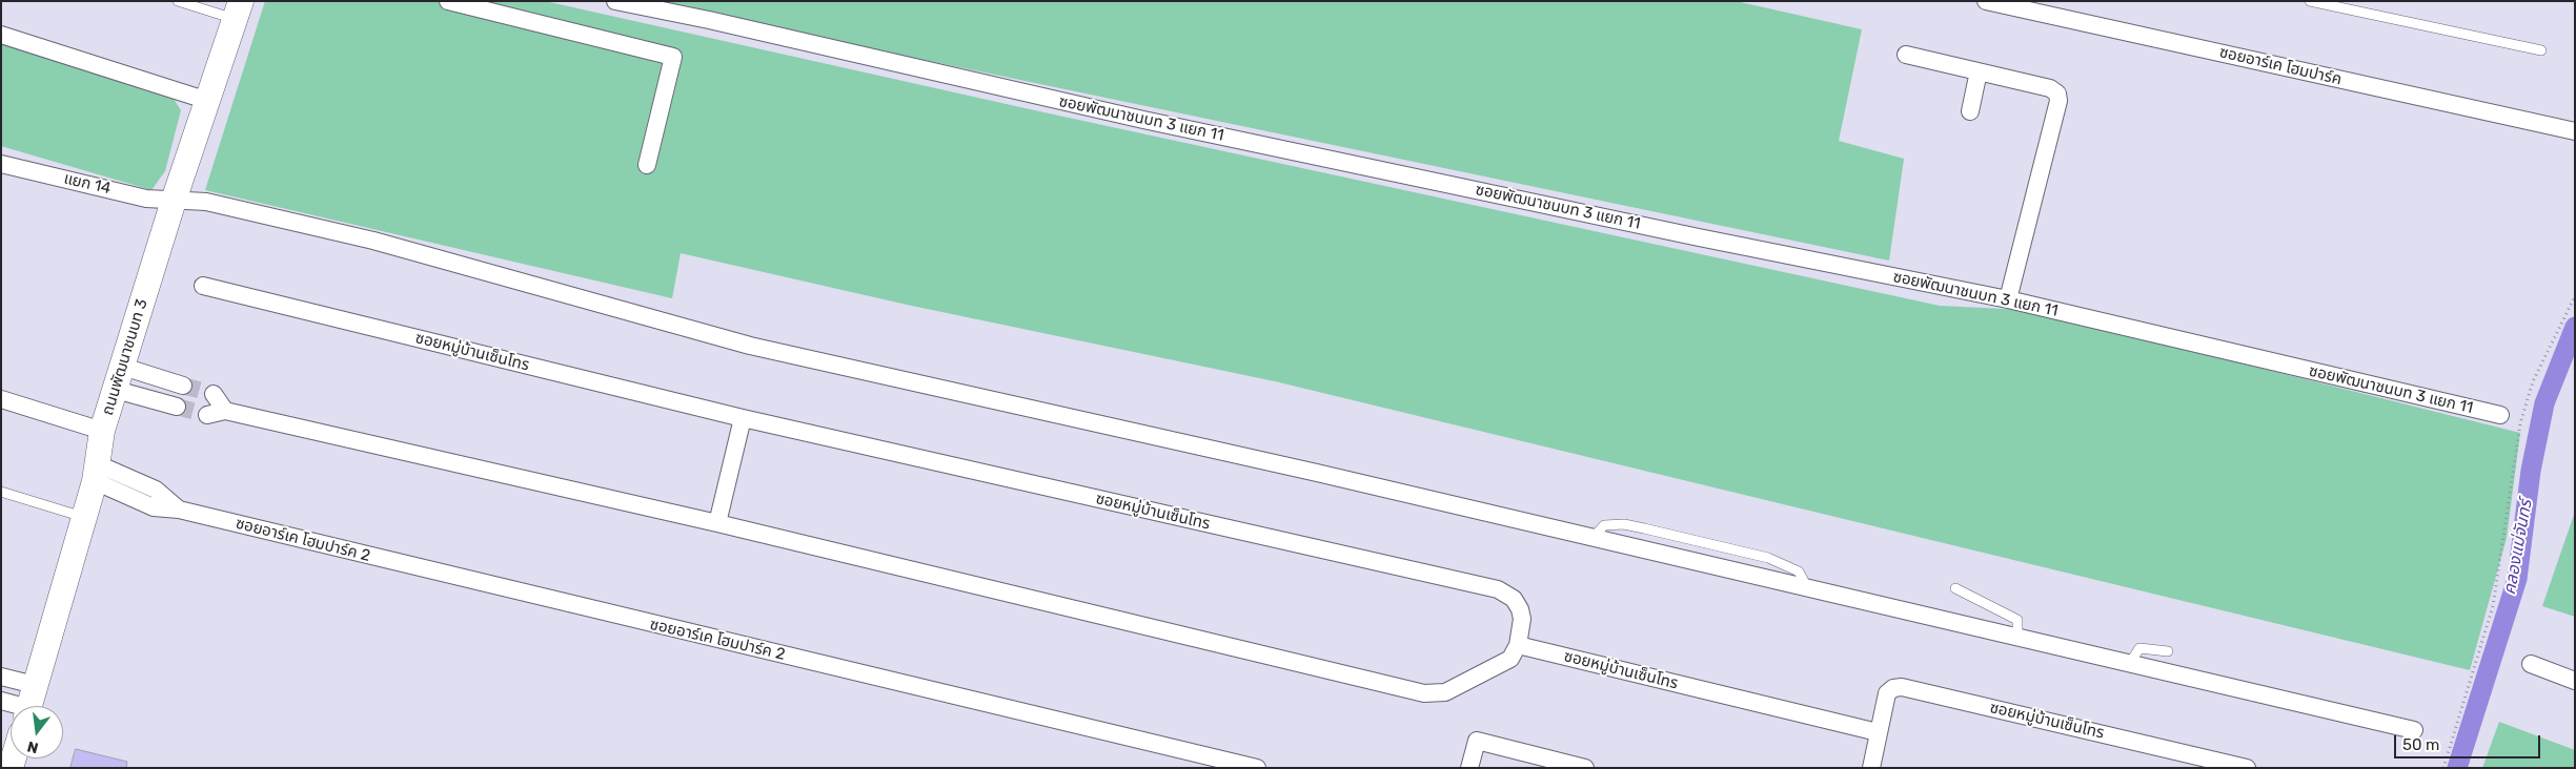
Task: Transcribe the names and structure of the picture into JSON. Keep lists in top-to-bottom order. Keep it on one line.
{"streets":{"street":["ซอยอาร์เค โฮมปาร์ค","ซอยพัฒนาชนบท 3 แยก 11","แยก 14","ซอยหมู่บ้านเซ็นโทร","ถนนพัฒนาชนบท 3","ซอยอาร์เค โฮมปาร์ค 2"]},"crossings":[["แยก 14","ถนนพัฒนาชนบท 3"],["ถนนพัฒนาชนบท 3","ซอยอาร์เค โฮมปาร์ค 2"]],"water":["คลองแม่จันทร์"],"scale_bar":"50 m","north":"bottom"}
